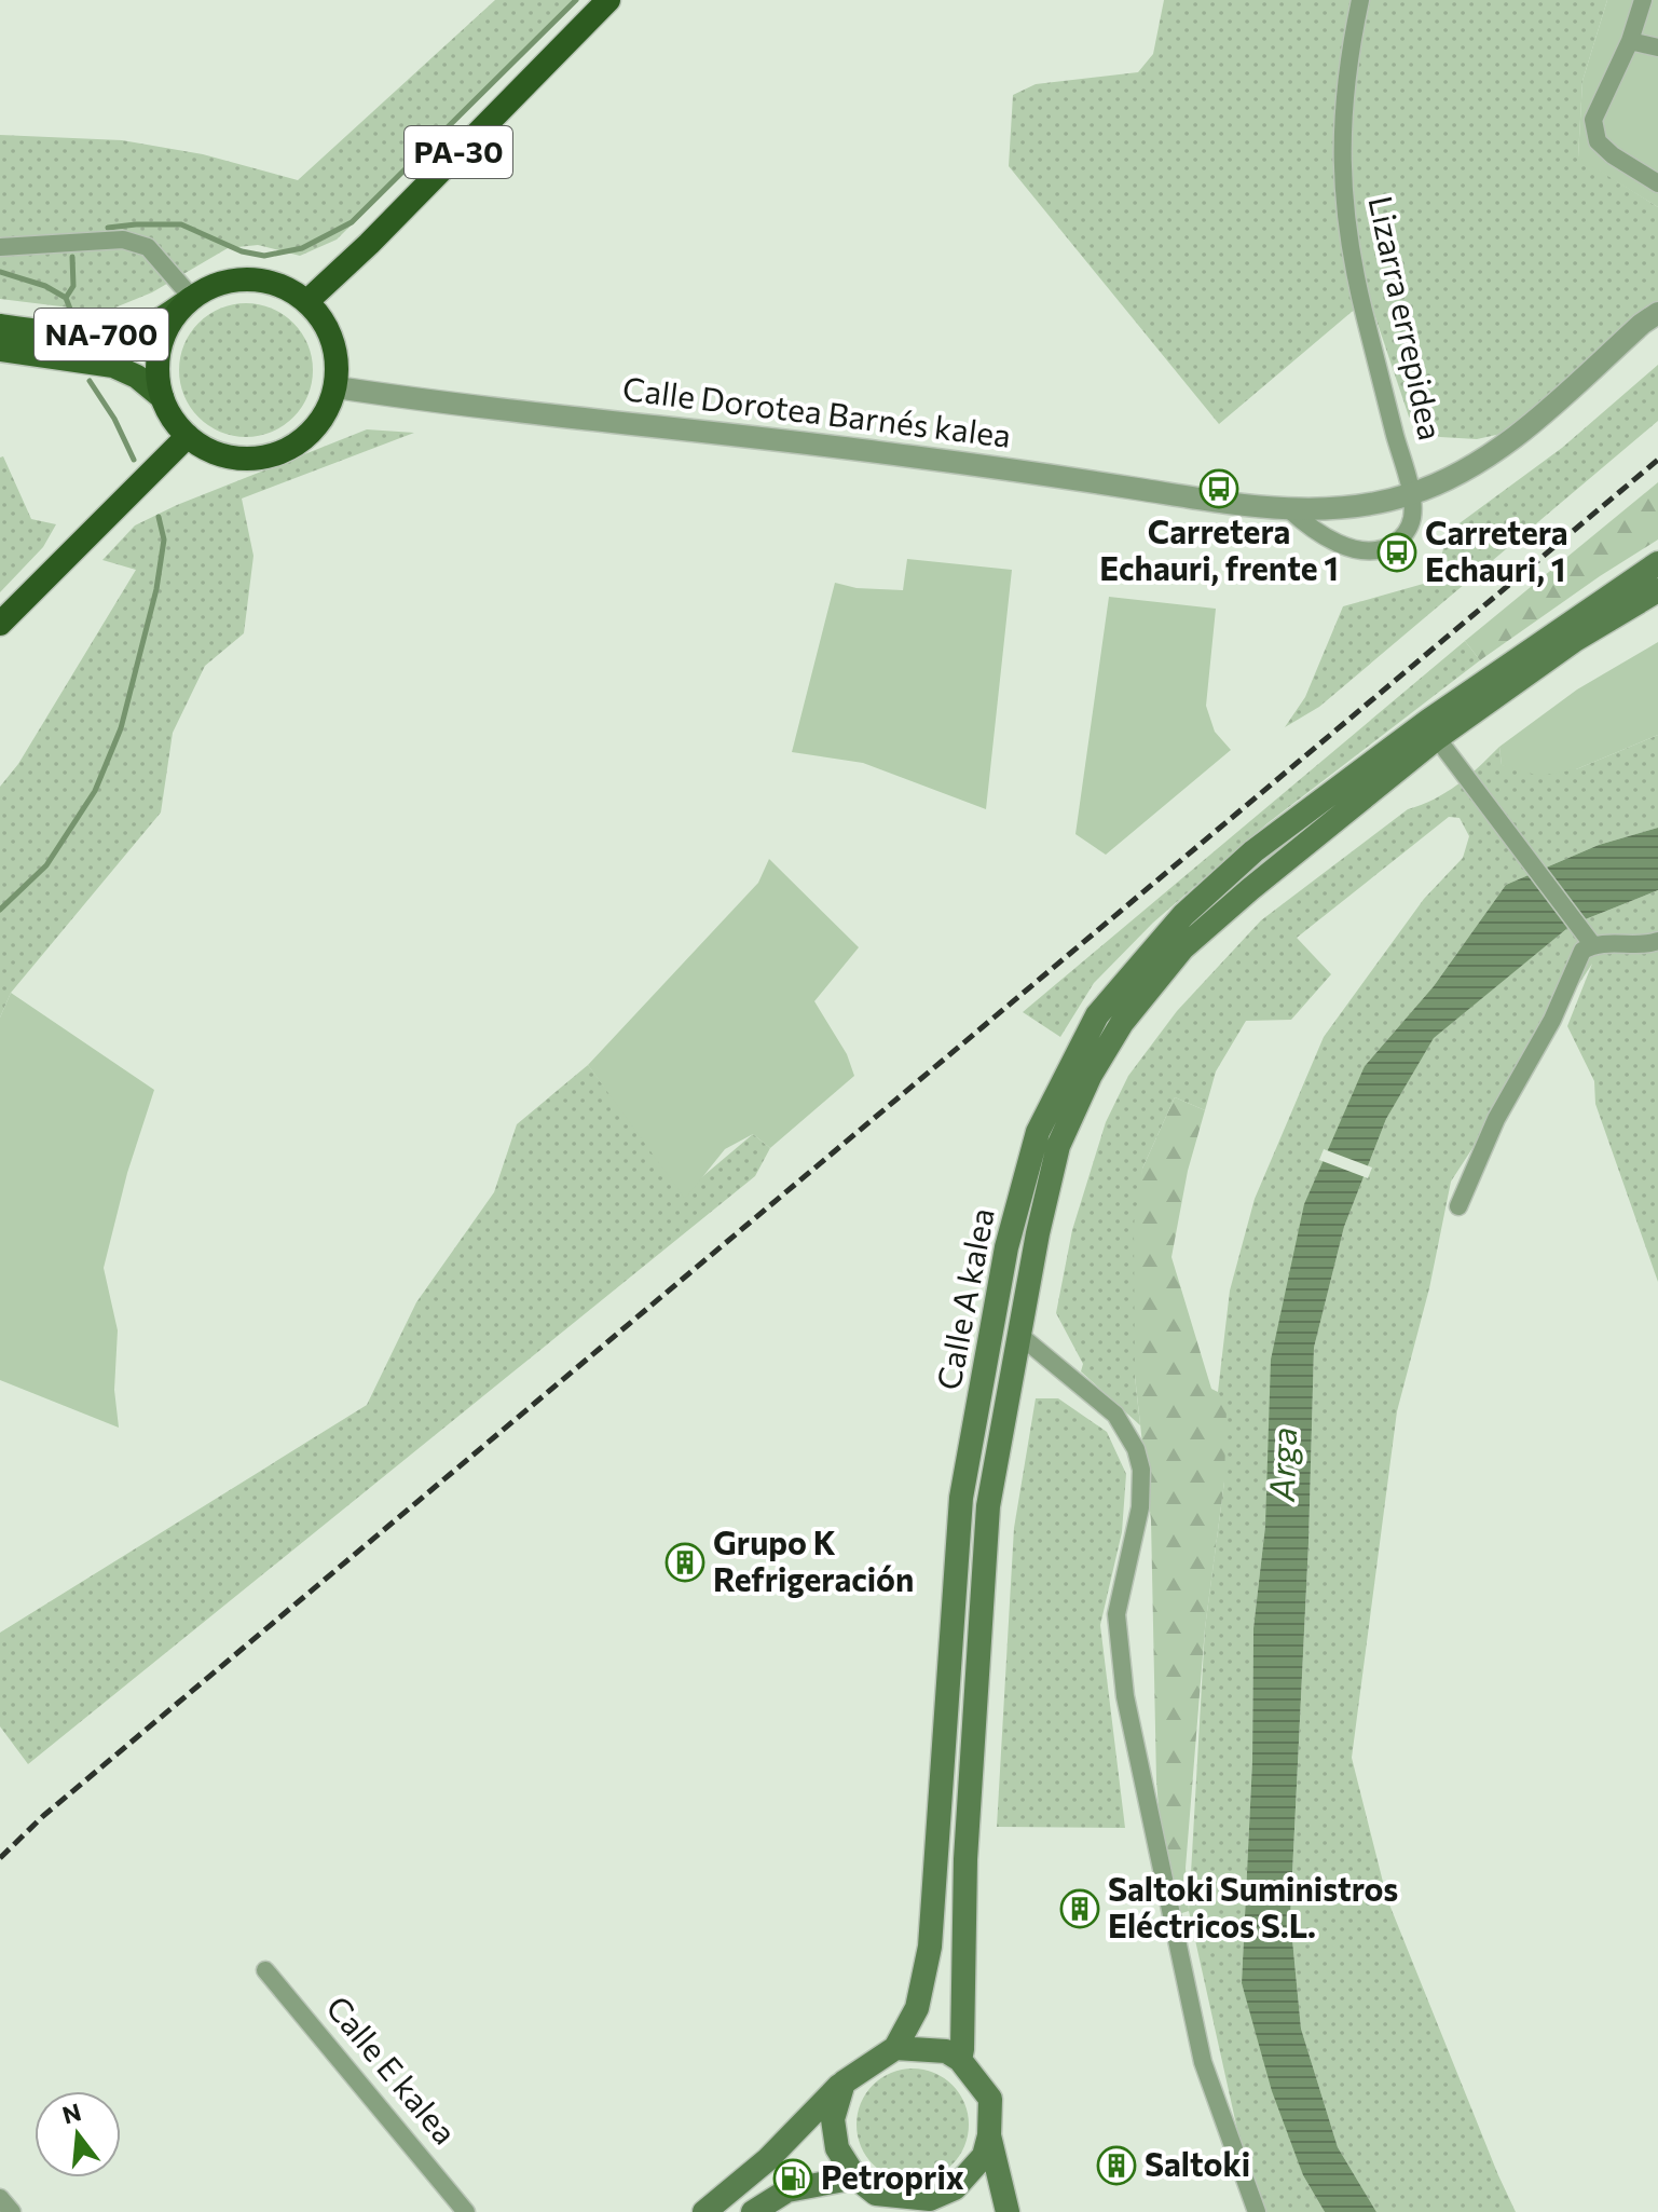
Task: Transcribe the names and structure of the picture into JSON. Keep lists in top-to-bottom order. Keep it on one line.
{"streets":{"highway":["PA-30"],"main road":["NA-700","Calle A kalea"],"street":["Lizarra errepidea","Calle Dorotea Barnés kalea","Calle E kalea"]},"crossings":[["PA-30","NA-700"],["PA-30","Calle Dorotea Barnés kalea"],["Lizarra errepidea","Calle Dorotea Barnés kalea"],["NA-700","Calle Dorotea Barnés kalea"]],"water":["Arga"],"places":{"bus stop":["Carretera Echauri, frente 1","Carretera Echauri, 1"],"building":["Grupo K Refrigeración","Saltoki Suministros Eléctricos S.L.","Saltoki"],"fuel station":["Petroprix"]},"north":"top"}
